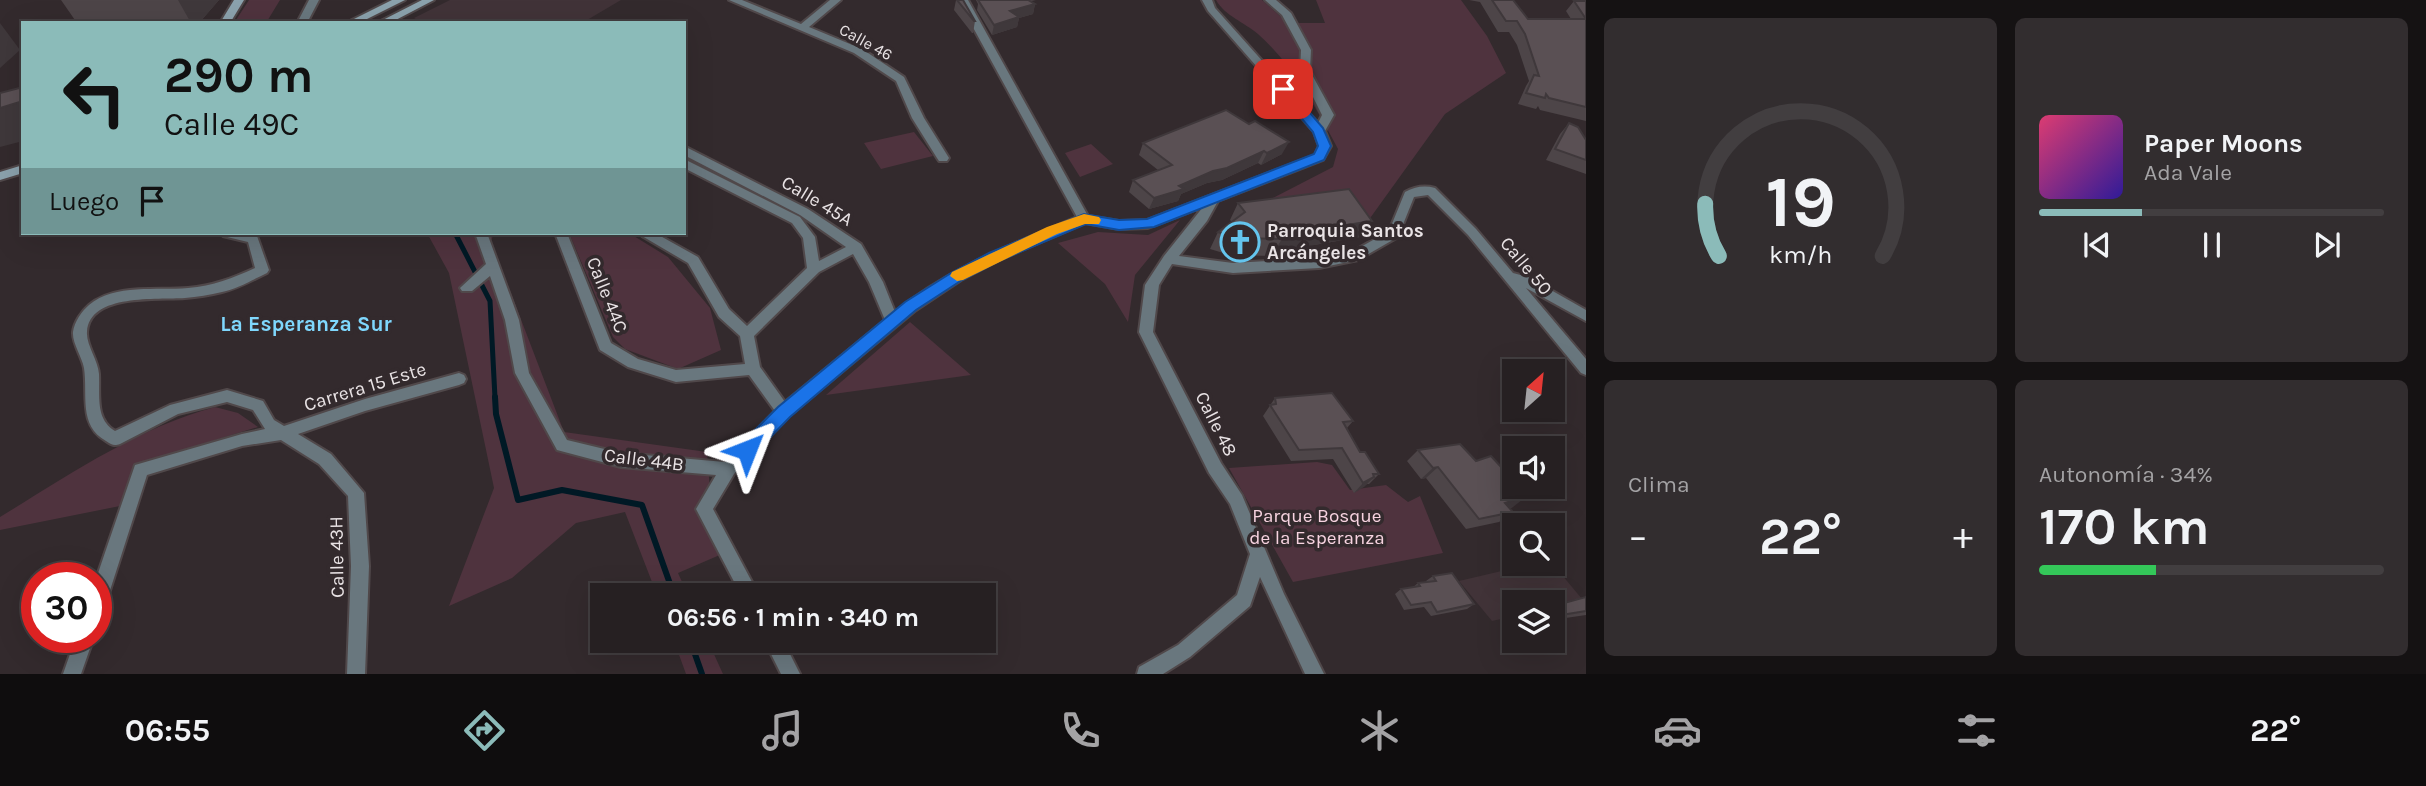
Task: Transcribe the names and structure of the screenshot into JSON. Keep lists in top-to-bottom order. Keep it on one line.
{"streets":{"street":["Calle 46","Calle 45A","Calle 50","Calle 44C","Carrera 15 Este","Calle 48","Calle 44B","Calle 43H"]},"crossings":[["Calle 50","Calle 48"],["Carrera 15 Este","Calle 43H"]],"districts":["La Esperanza Sur"],"parks":["Parque Bosque de la Esperanza"],"places":{"church":["Parroquia Santos Arcángeles"]},"north":"top right","page":{"turn":["290 m","Calle 49C"],"song":["Paper Moons","Ada Vale"],"then":"Luego","tile":["Clima",["Autonomía · 34%","170 km"]],"heat":["−","22°","+"],"limit":"30","trip":"06:56 · 1 min · 340 m","tabs":["06:55","22°"],"gauge":["19","km/h"]}}
